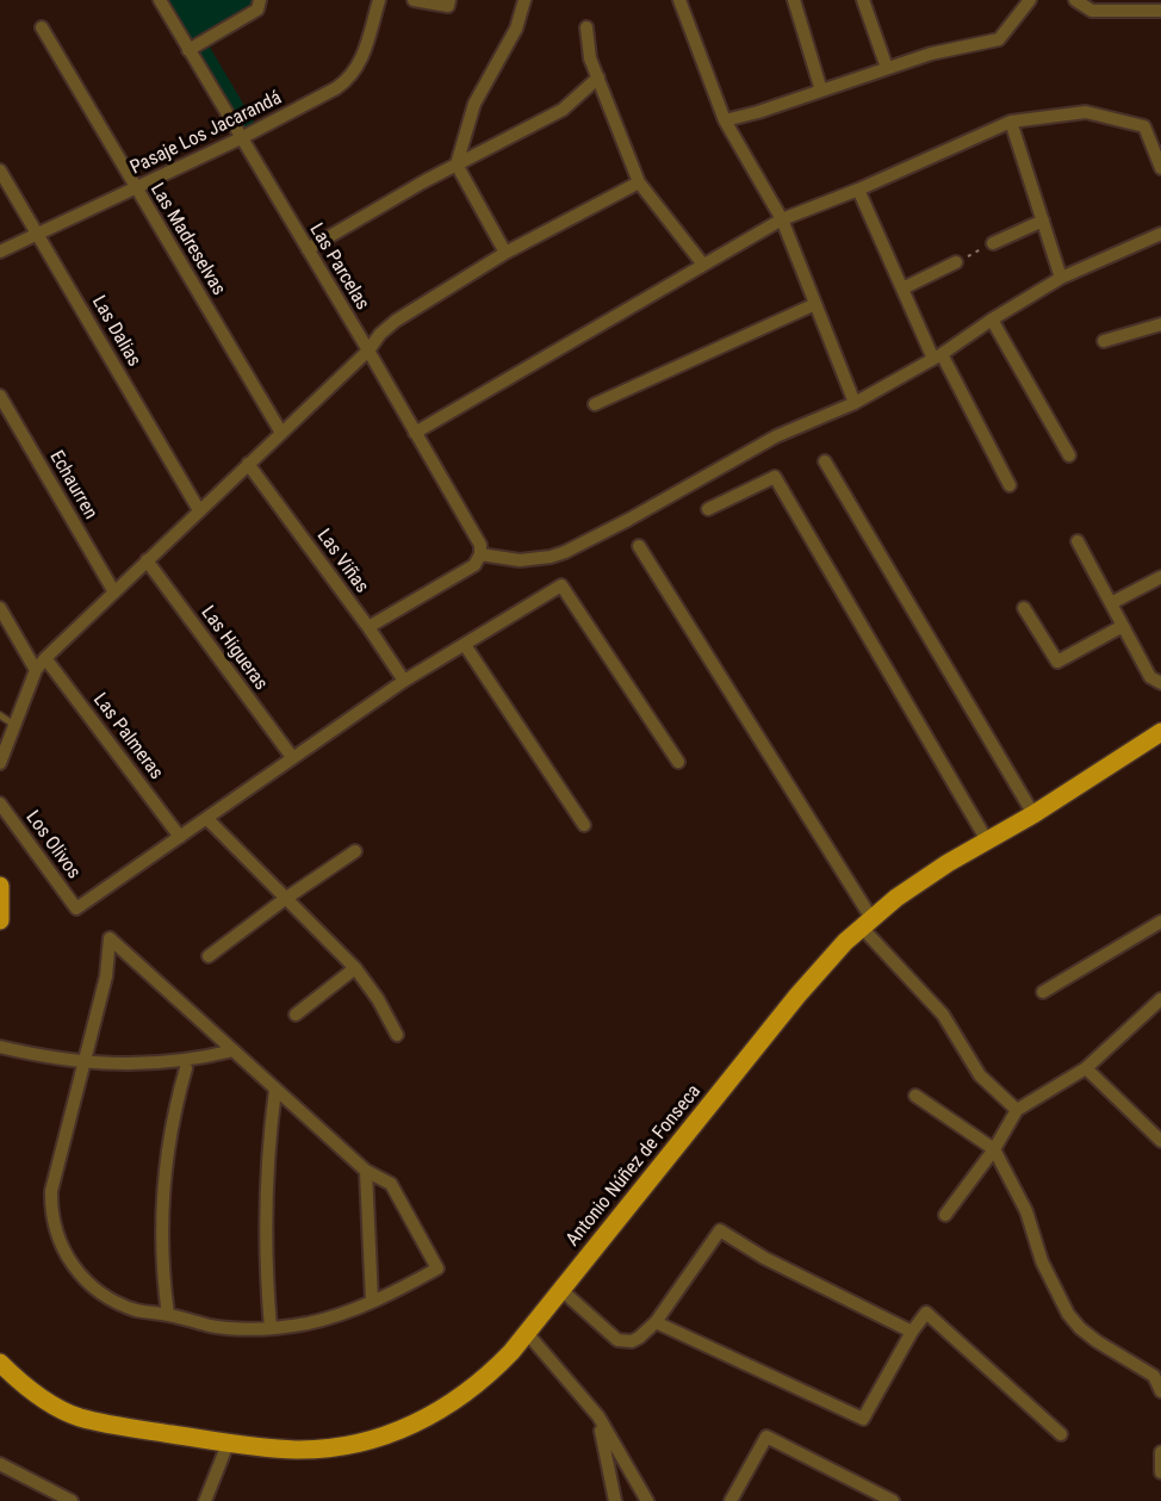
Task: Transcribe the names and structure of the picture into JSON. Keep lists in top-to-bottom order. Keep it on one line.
{"streets":{"main road":["Antonio Núñez de Fonseca"],"street":["Pasaje Los Jacarandá","Las Madreselvas","Las Parcelas","Las Dalias","Echaurren","Las Viñas","Las Higueras","Las Palmeras","Los Olivos"]},"crossings":[["Pasaje Los Jacarandá","Las Madreselvas"],["Pasaje Los Jacarandá","Las Parcelas"],["Pasaje Los Jacarandá","Las Dalias"],["Las Palmeras","Los Olivos"]]}
